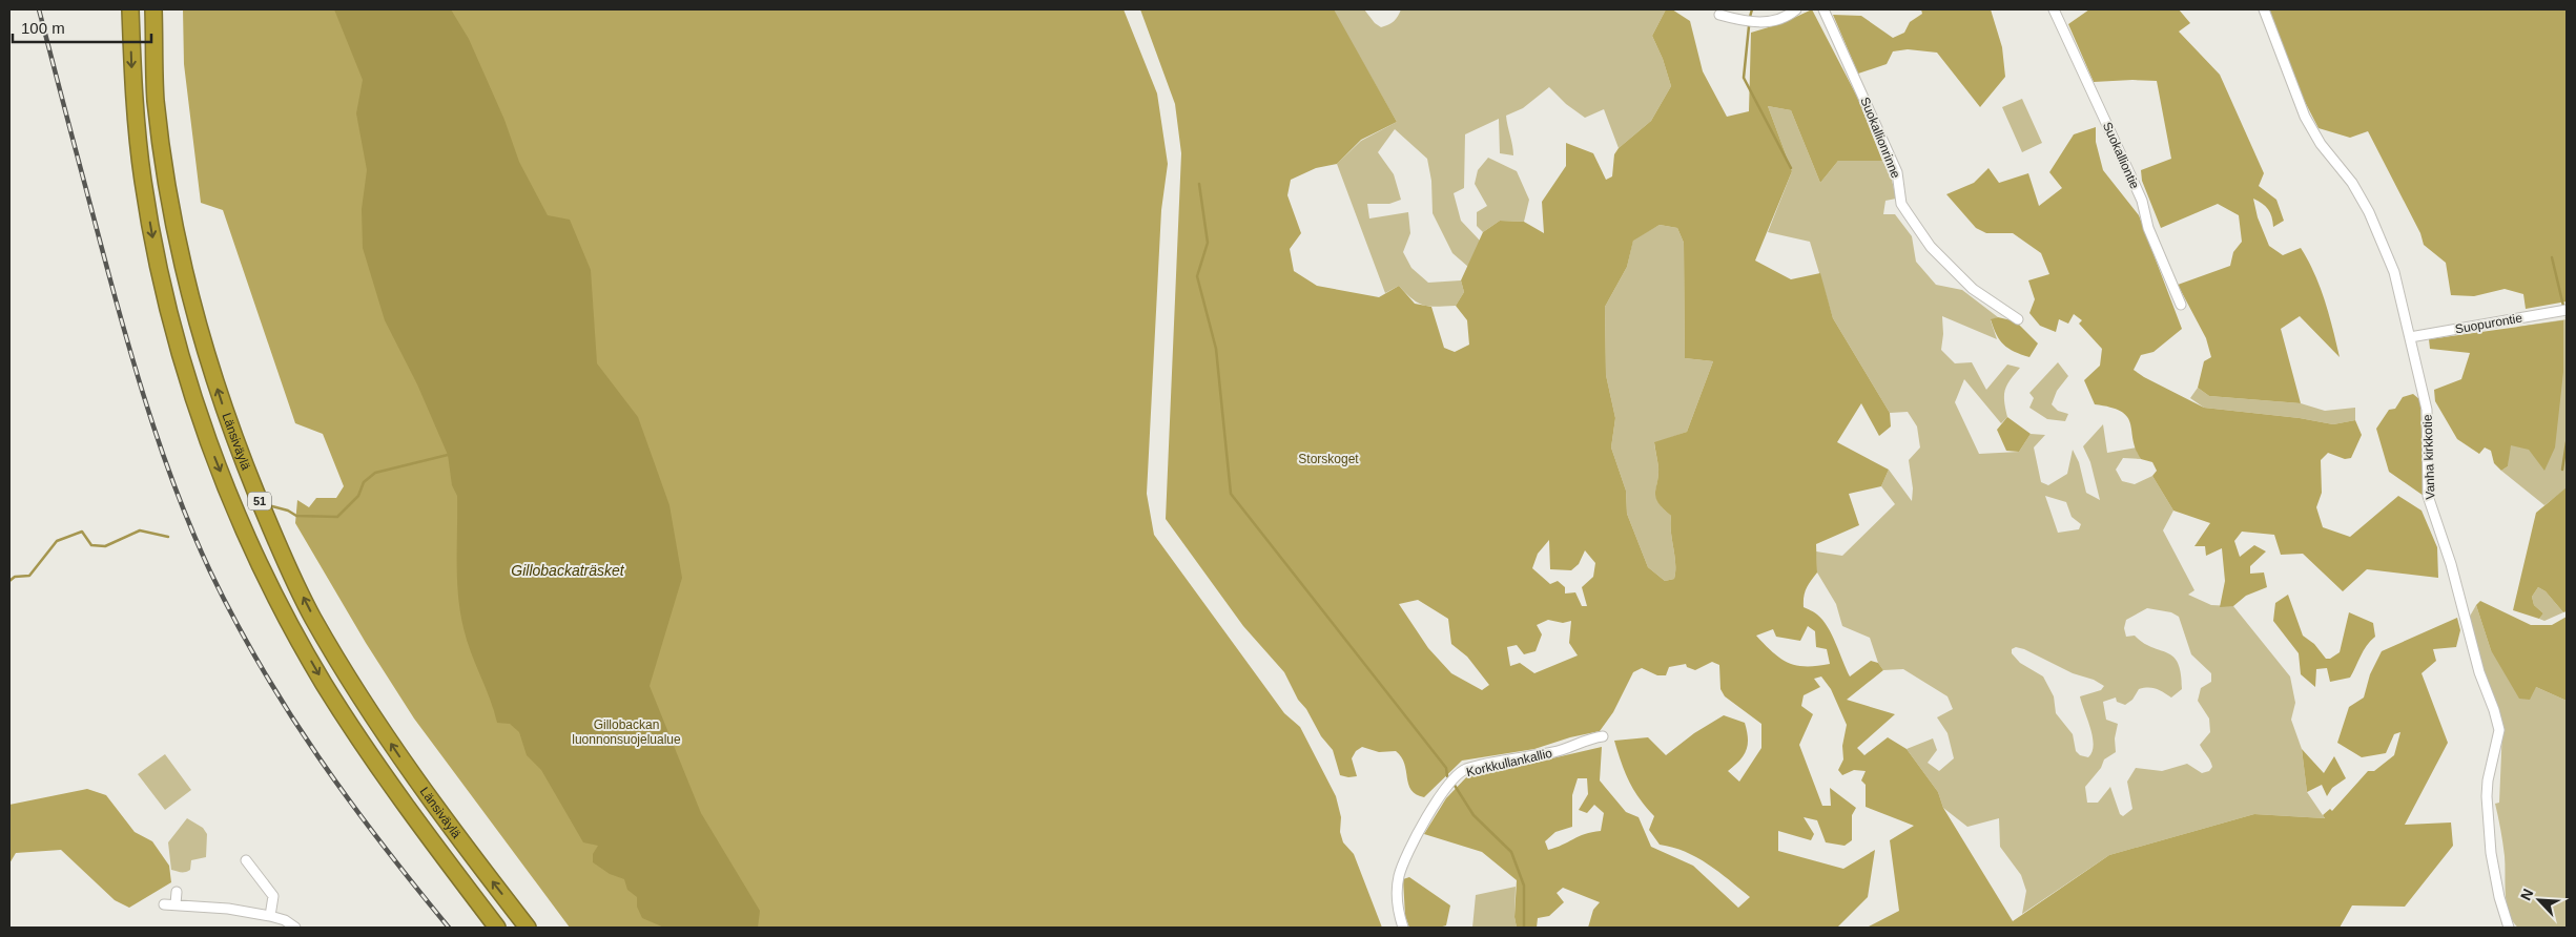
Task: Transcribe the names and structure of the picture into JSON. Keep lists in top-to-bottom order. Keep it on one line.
{"streets":{"highway":["Länsiväylä","51"],"street":["Suokallionrinne","Suokalliontie","Suopurontie","Vanha kirkkotie","Korkkullankallio"]},"crossings":[["Suopurontie","Vanha kirkkotie"]],"water":["Gillobackaträsket"],"parks":["Storskoget","Gillobackan luonnonsuojelualue"],"scale_bar":"100 m","north":"top left"}
